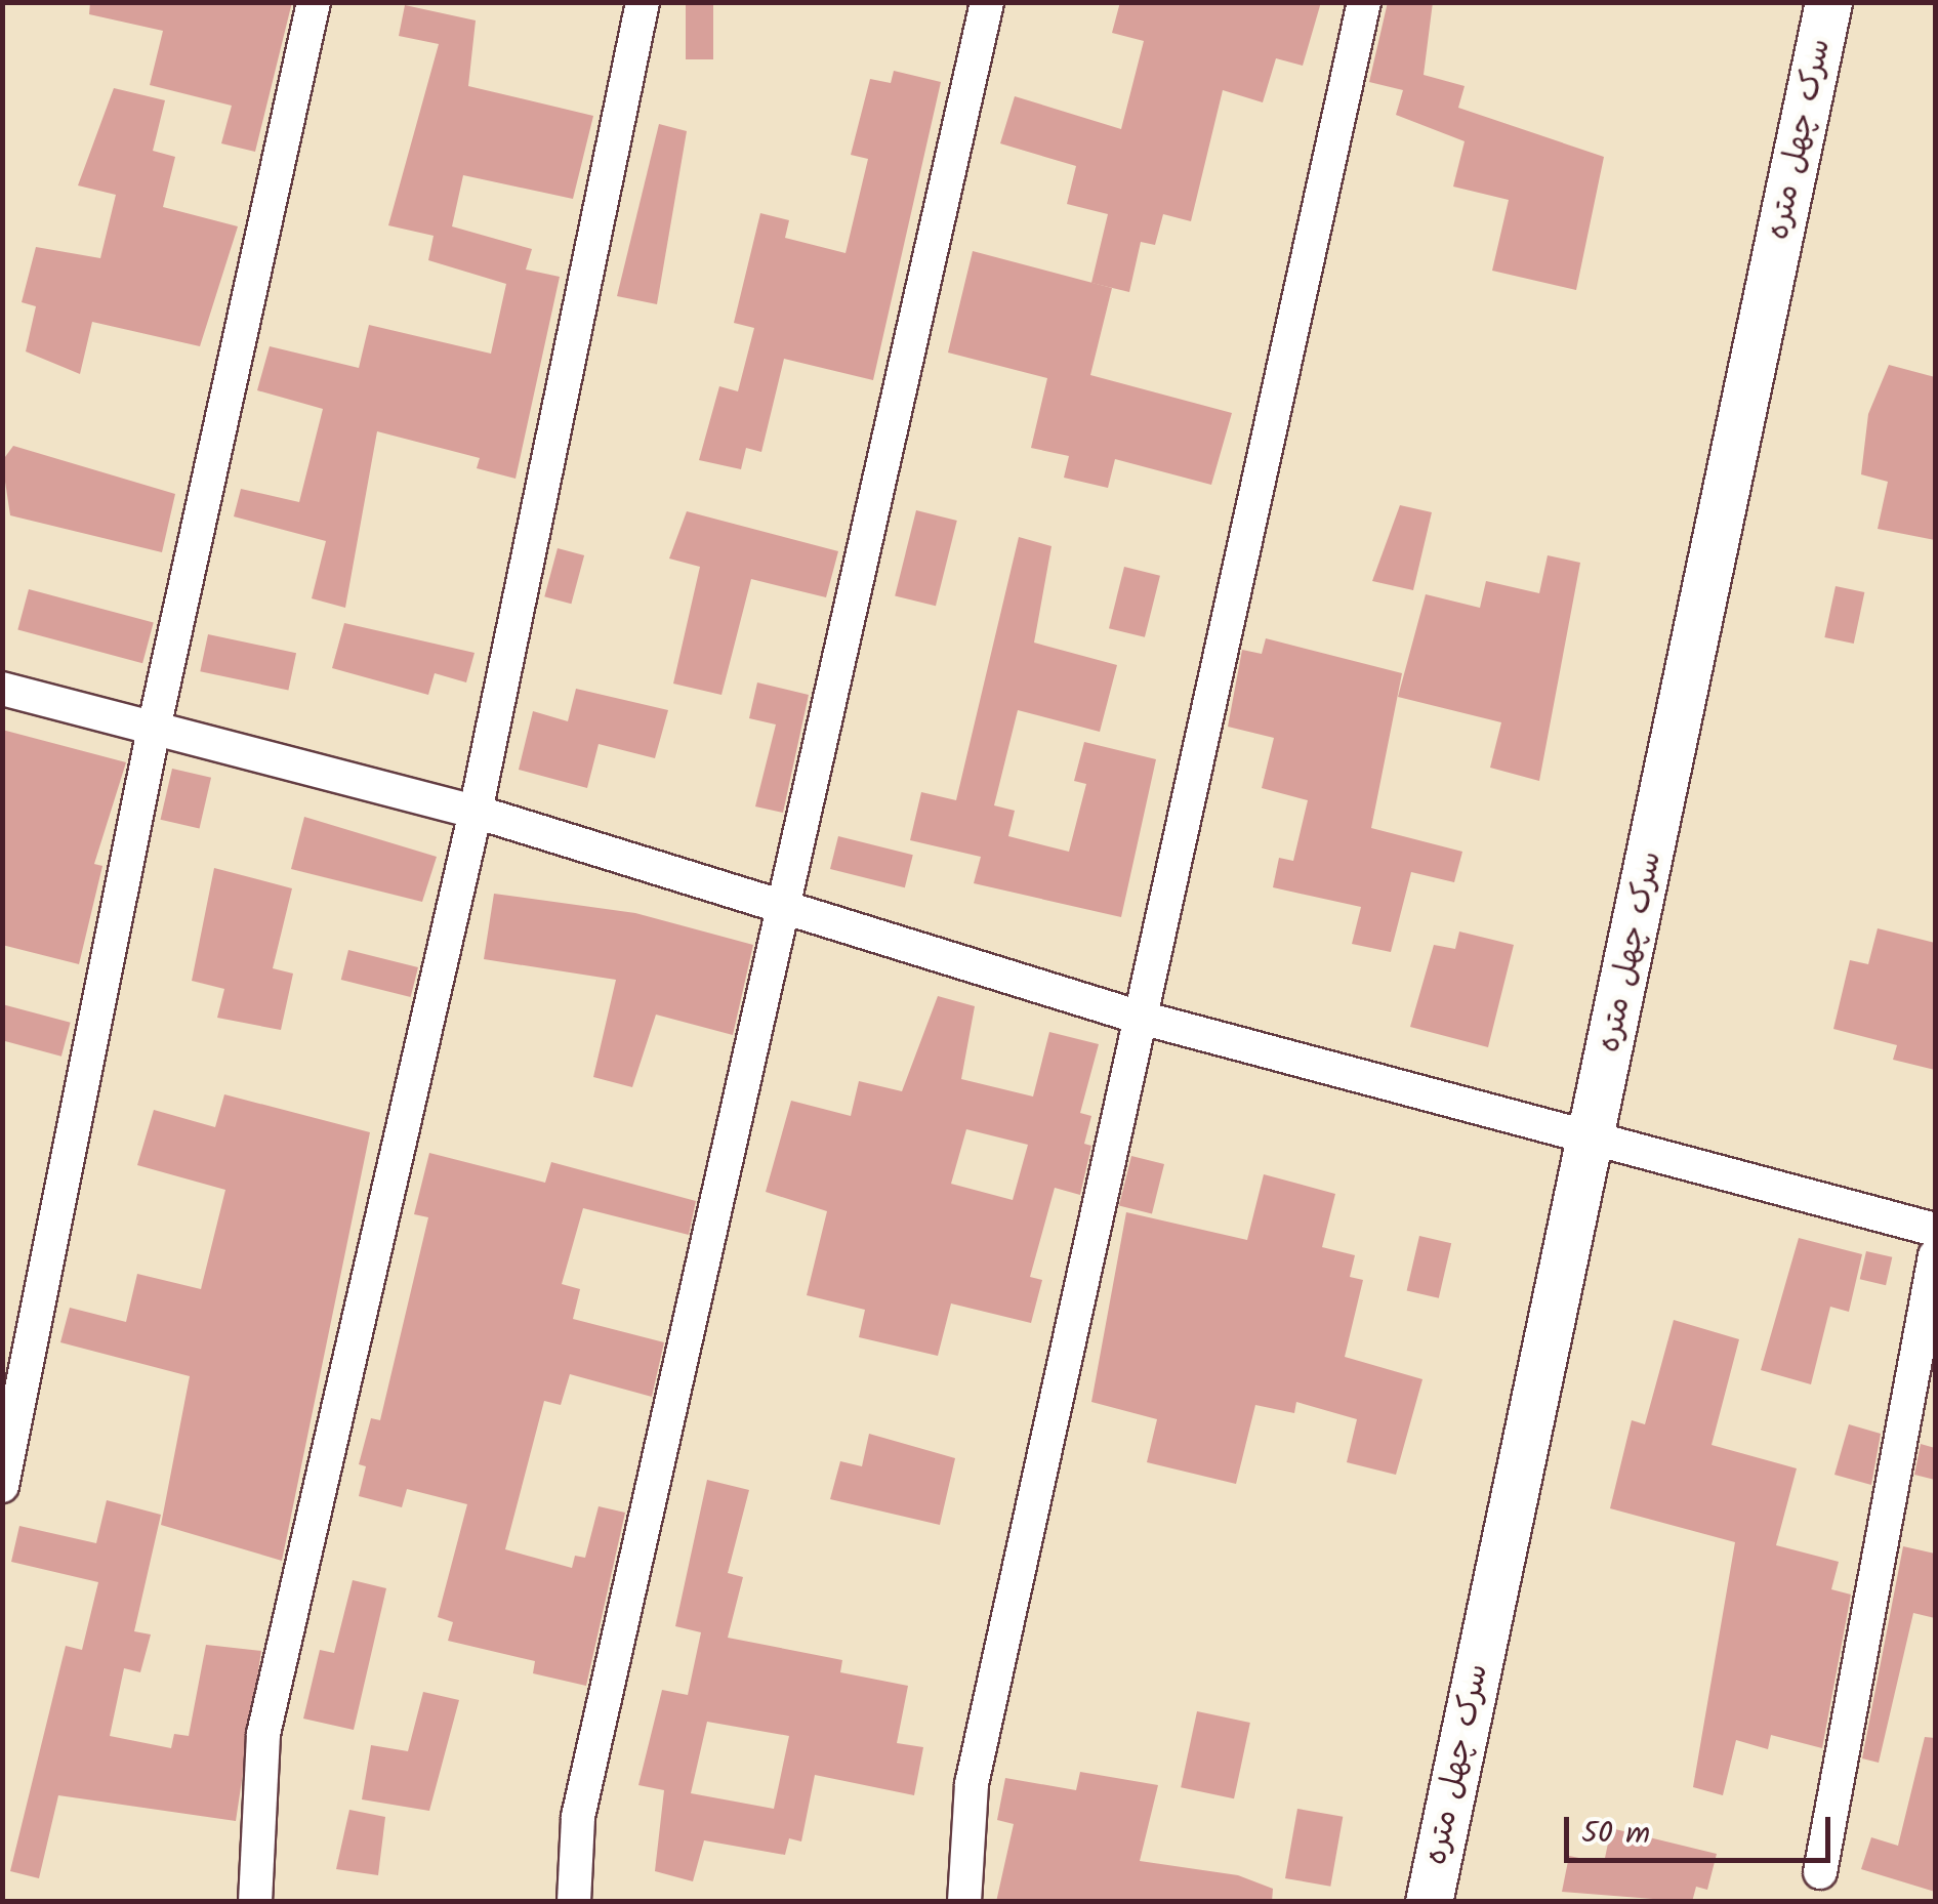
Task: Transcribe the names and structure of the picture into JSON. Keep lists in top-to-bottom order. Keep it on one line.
{"streets":{"street":["سرک چهل متره"]},"scale_bar":"50 m"}
